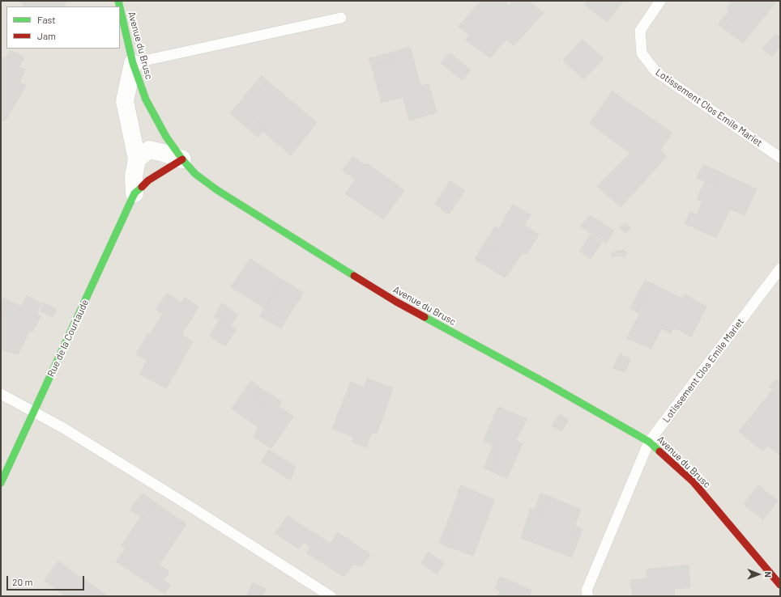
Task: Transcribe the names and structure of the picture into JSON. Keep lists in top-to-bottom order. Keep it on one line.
{"streets":{"street":["Avenue du Brusc","Rue de la Courtaude"],"lane":["Lotissement Clos Emile Mariet"]},"crossings":[["Avenue du Brusc","Lotissement Clos Emile Mariet"],["Avenue du Brusc","Rue de la Courtaude"]],"legend":["Fast","Jam"],"scale_bar":"20 m","north":"right"}
